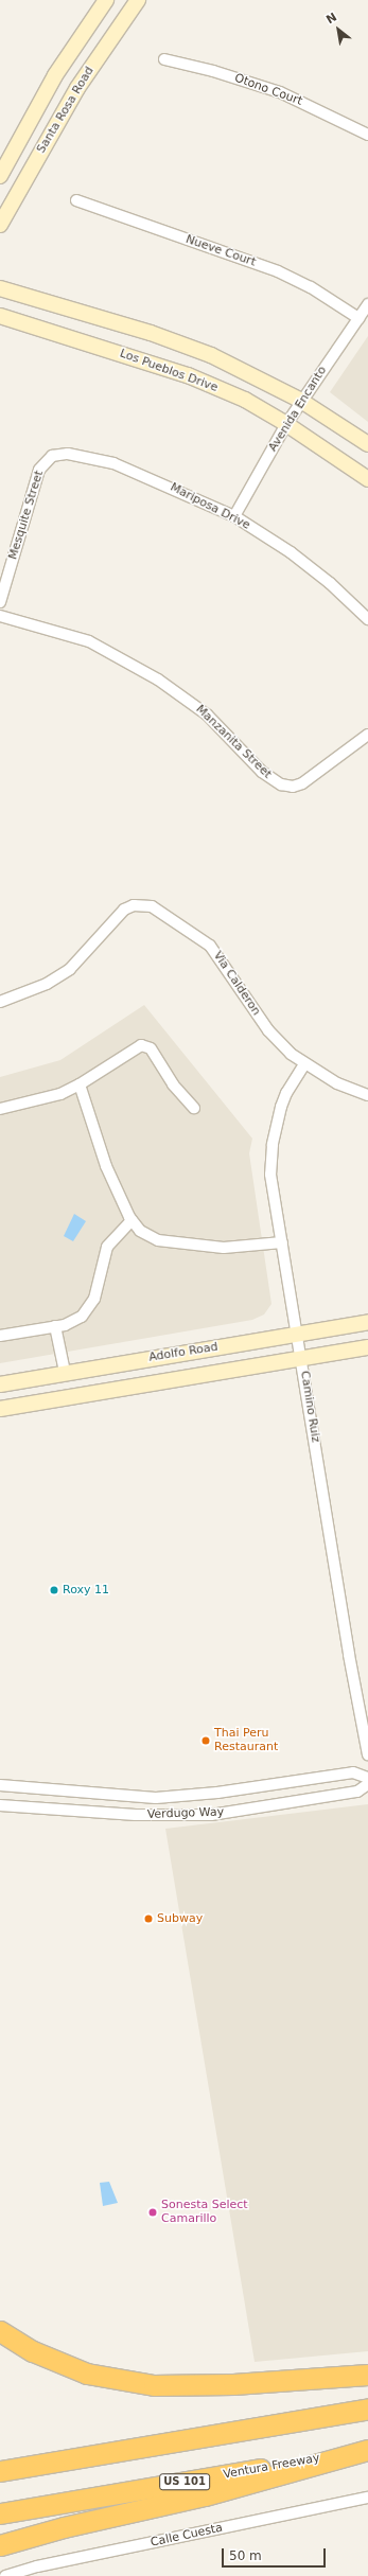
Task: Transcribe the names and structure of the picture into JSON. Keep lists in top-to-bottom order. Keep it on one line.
{"streets":{"highway":["Ventura Freeway","US 101"],"street":["Otono Court","Santa Rosa Road","Nueve Court","Los Pueblos Drive","Avenida Encanto","Mariposa Drive","Mesquite Street","Manzanita Street","Via Calderon","Adolfo Road","Camino Ruiz","Verdugo Way","Calle Cuesta"]},"crossings":[["Nueve Court","Avenida Encanto"],["Los Pueblos Drive","Avenida Encanto"],["Avenida Encanto","Mariposa Drive"],["Mariposa Drive","Mesquite Street"],["Via Calderon","Camino Ruiz"],["Adolfo Road","Camino Ruiz"]],"places":["Roxy 11","Thai Peru Restaurant","Subway","Sonesta Select Camarillo"],"scale_bar":"50 m","north":"top left"}
